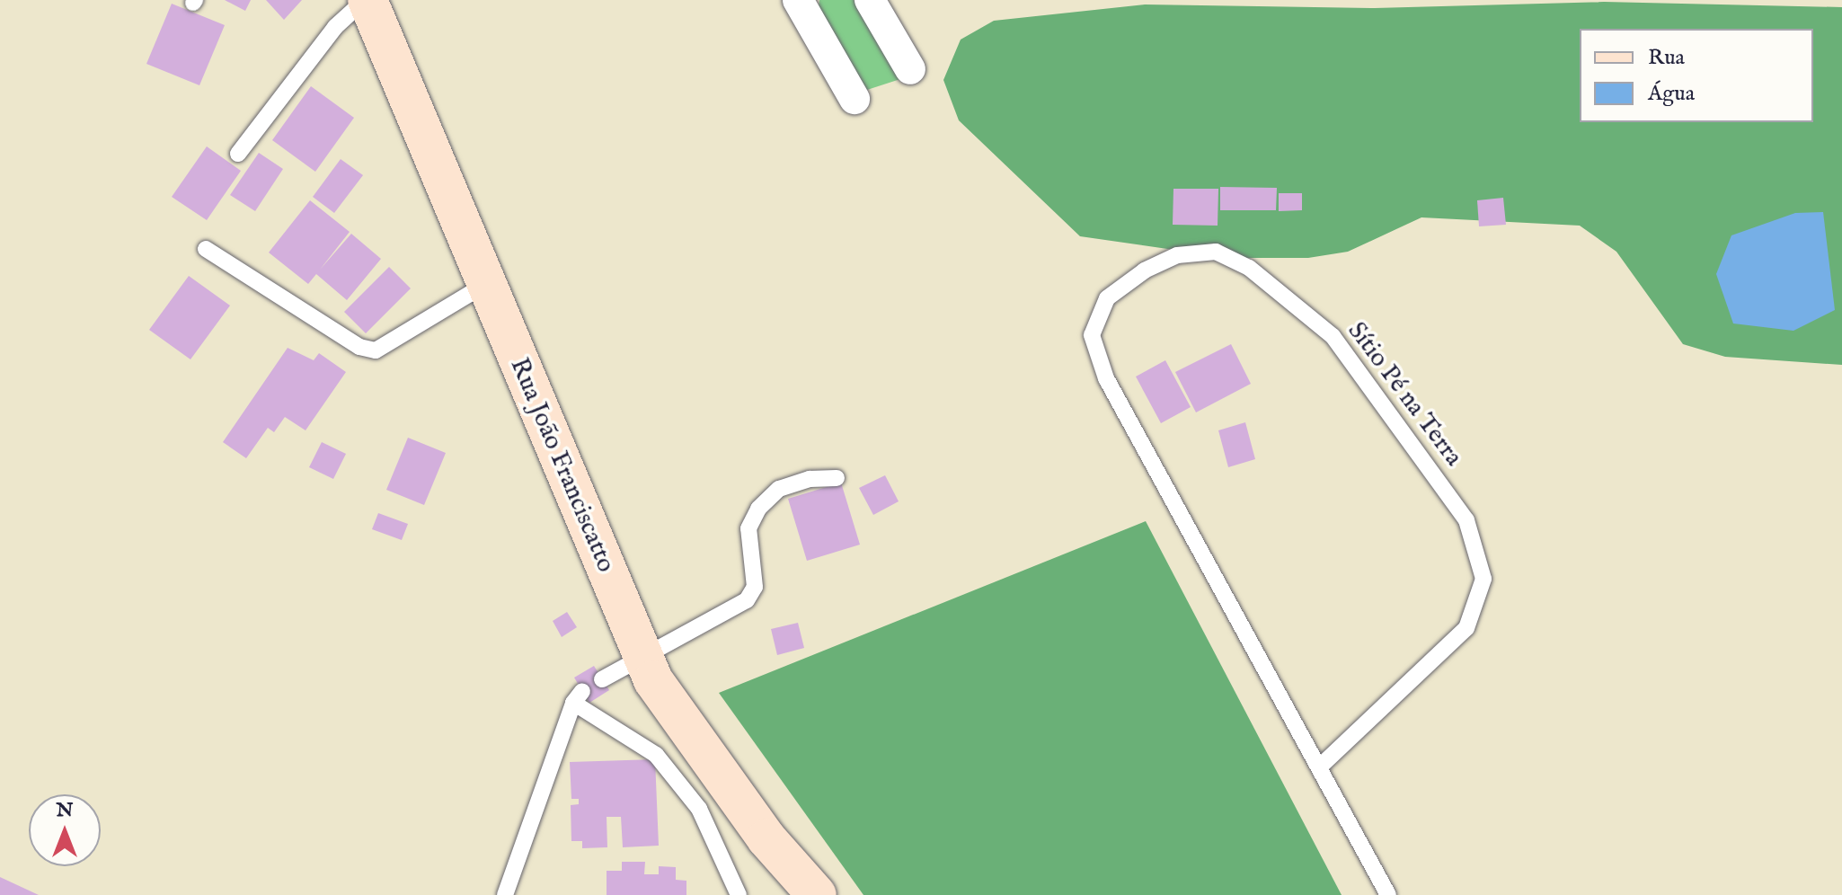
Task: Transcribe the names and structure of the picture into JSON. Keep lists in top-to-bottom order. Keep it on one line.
{"streets":{"street":["Rua João Franciscatto"],"lane":["Sítio Pé na Terra"]},"legend":["Rua","Água"],"north":"top"}
